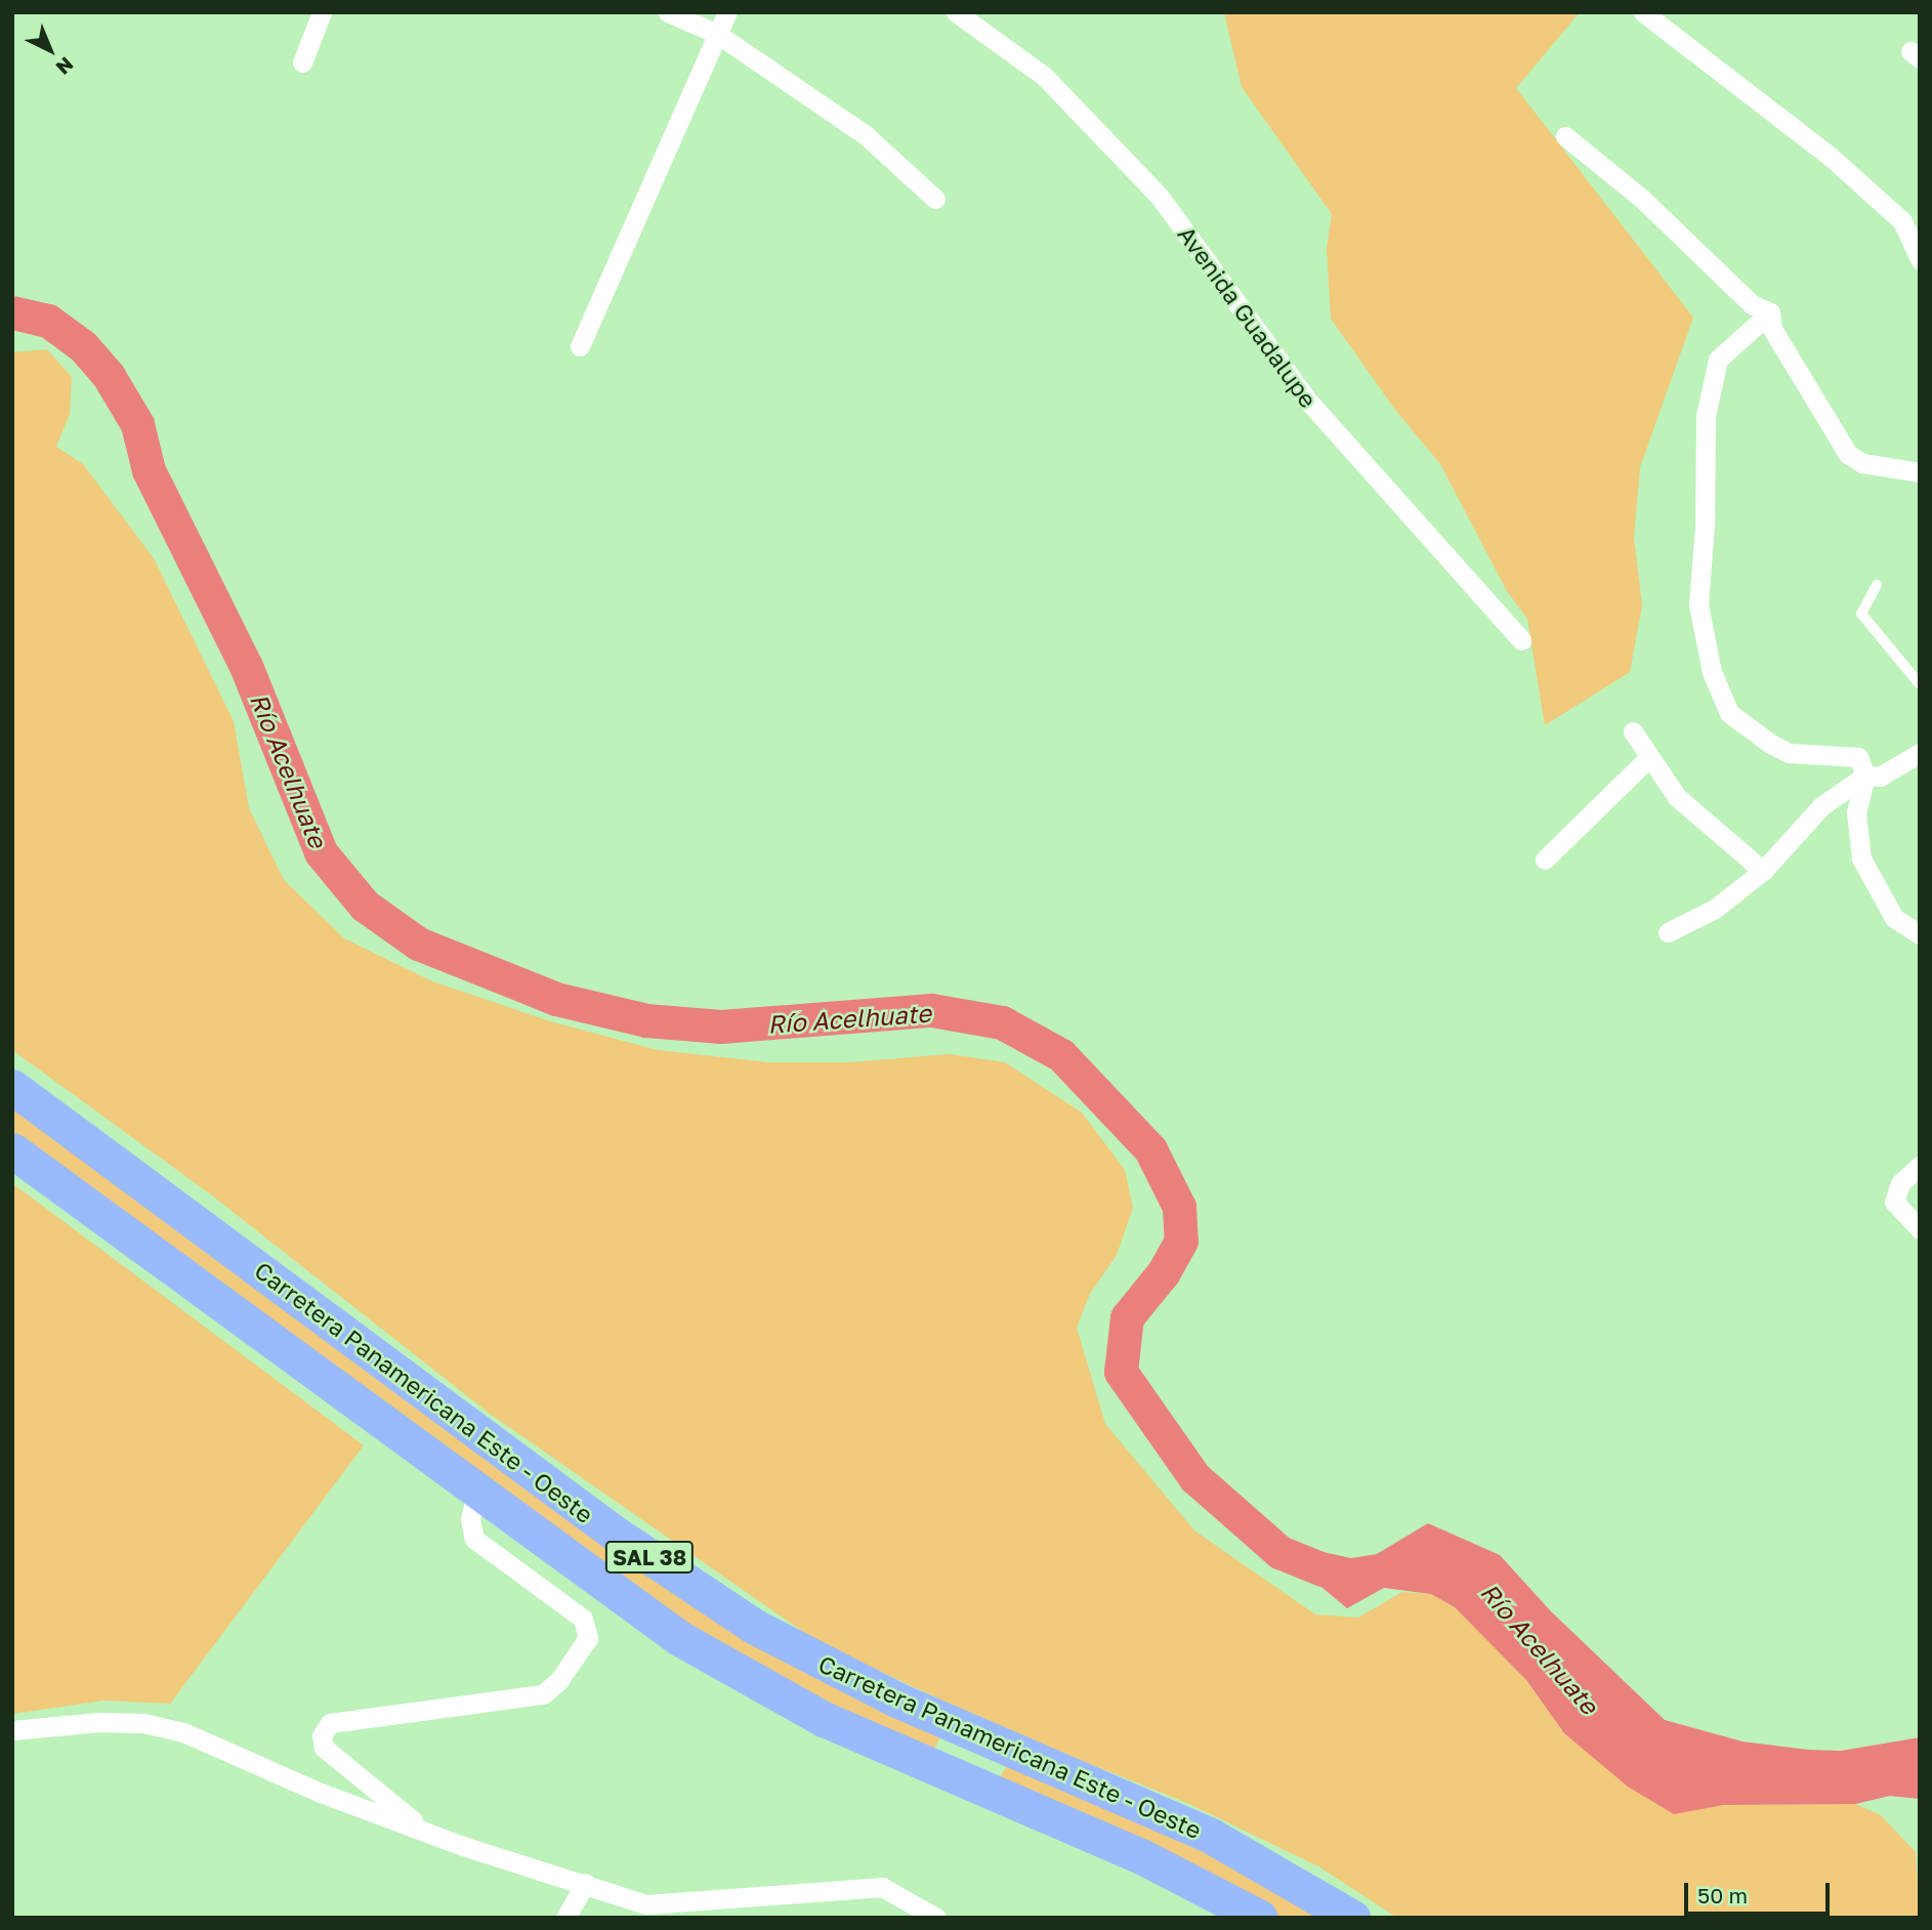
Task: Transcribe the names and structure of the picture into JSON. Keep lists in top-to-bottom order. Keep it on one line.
{"streets":{"highway":["Carretera Panamericana Este - Oeste","SAL 38"],"street":["Avenida Guadalupe"]},"water":["Río Acelhuate"],"scale_bar":"50 m","north":"bottom right"}
